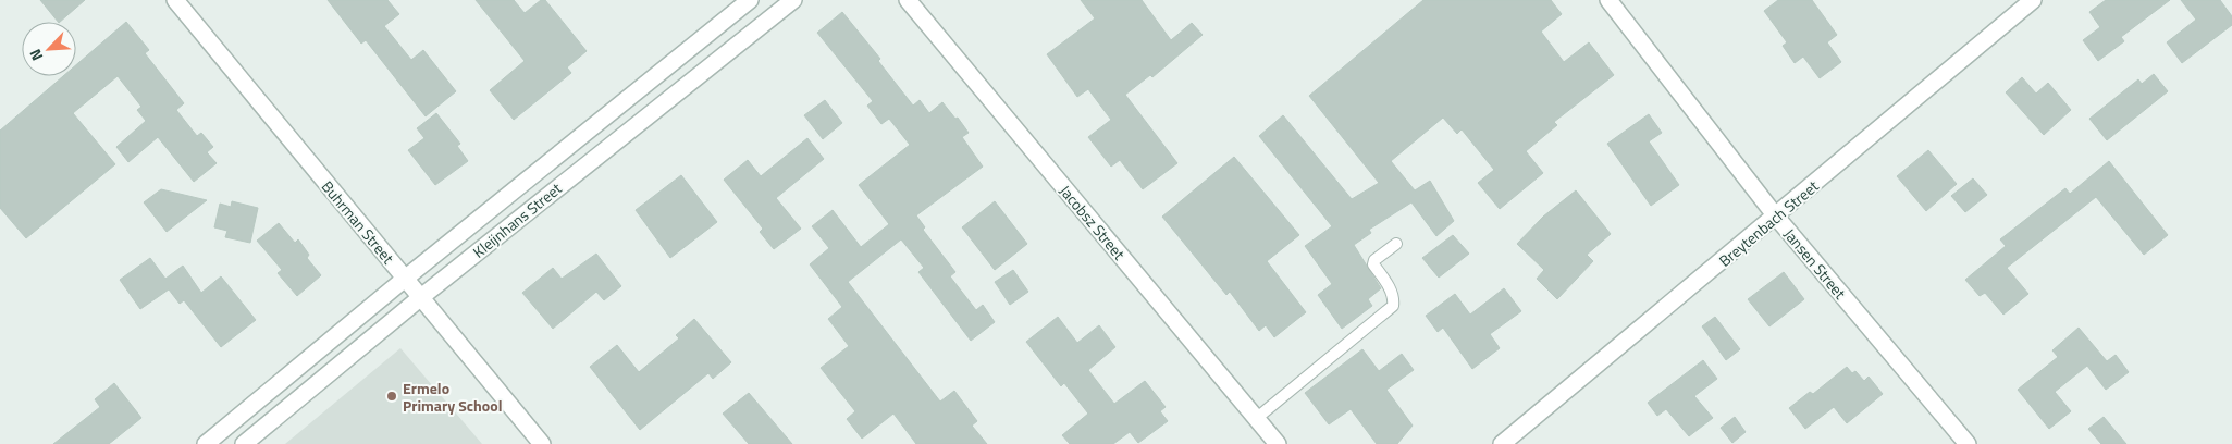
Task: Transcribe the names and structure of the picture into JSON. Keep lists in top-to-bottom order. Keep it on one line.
{"streets":{"street":["Kleijnhans Street","Buhrman Street","Jacobsz Street","Breytenbach Street","Jansen Street"]},"crossings":[["Kleijnhans Street","Buhrman Street"],["Breytenbach Street","Jansen Street"]],"places":["Ermelo Primary School"],"north":"bottom left"}
